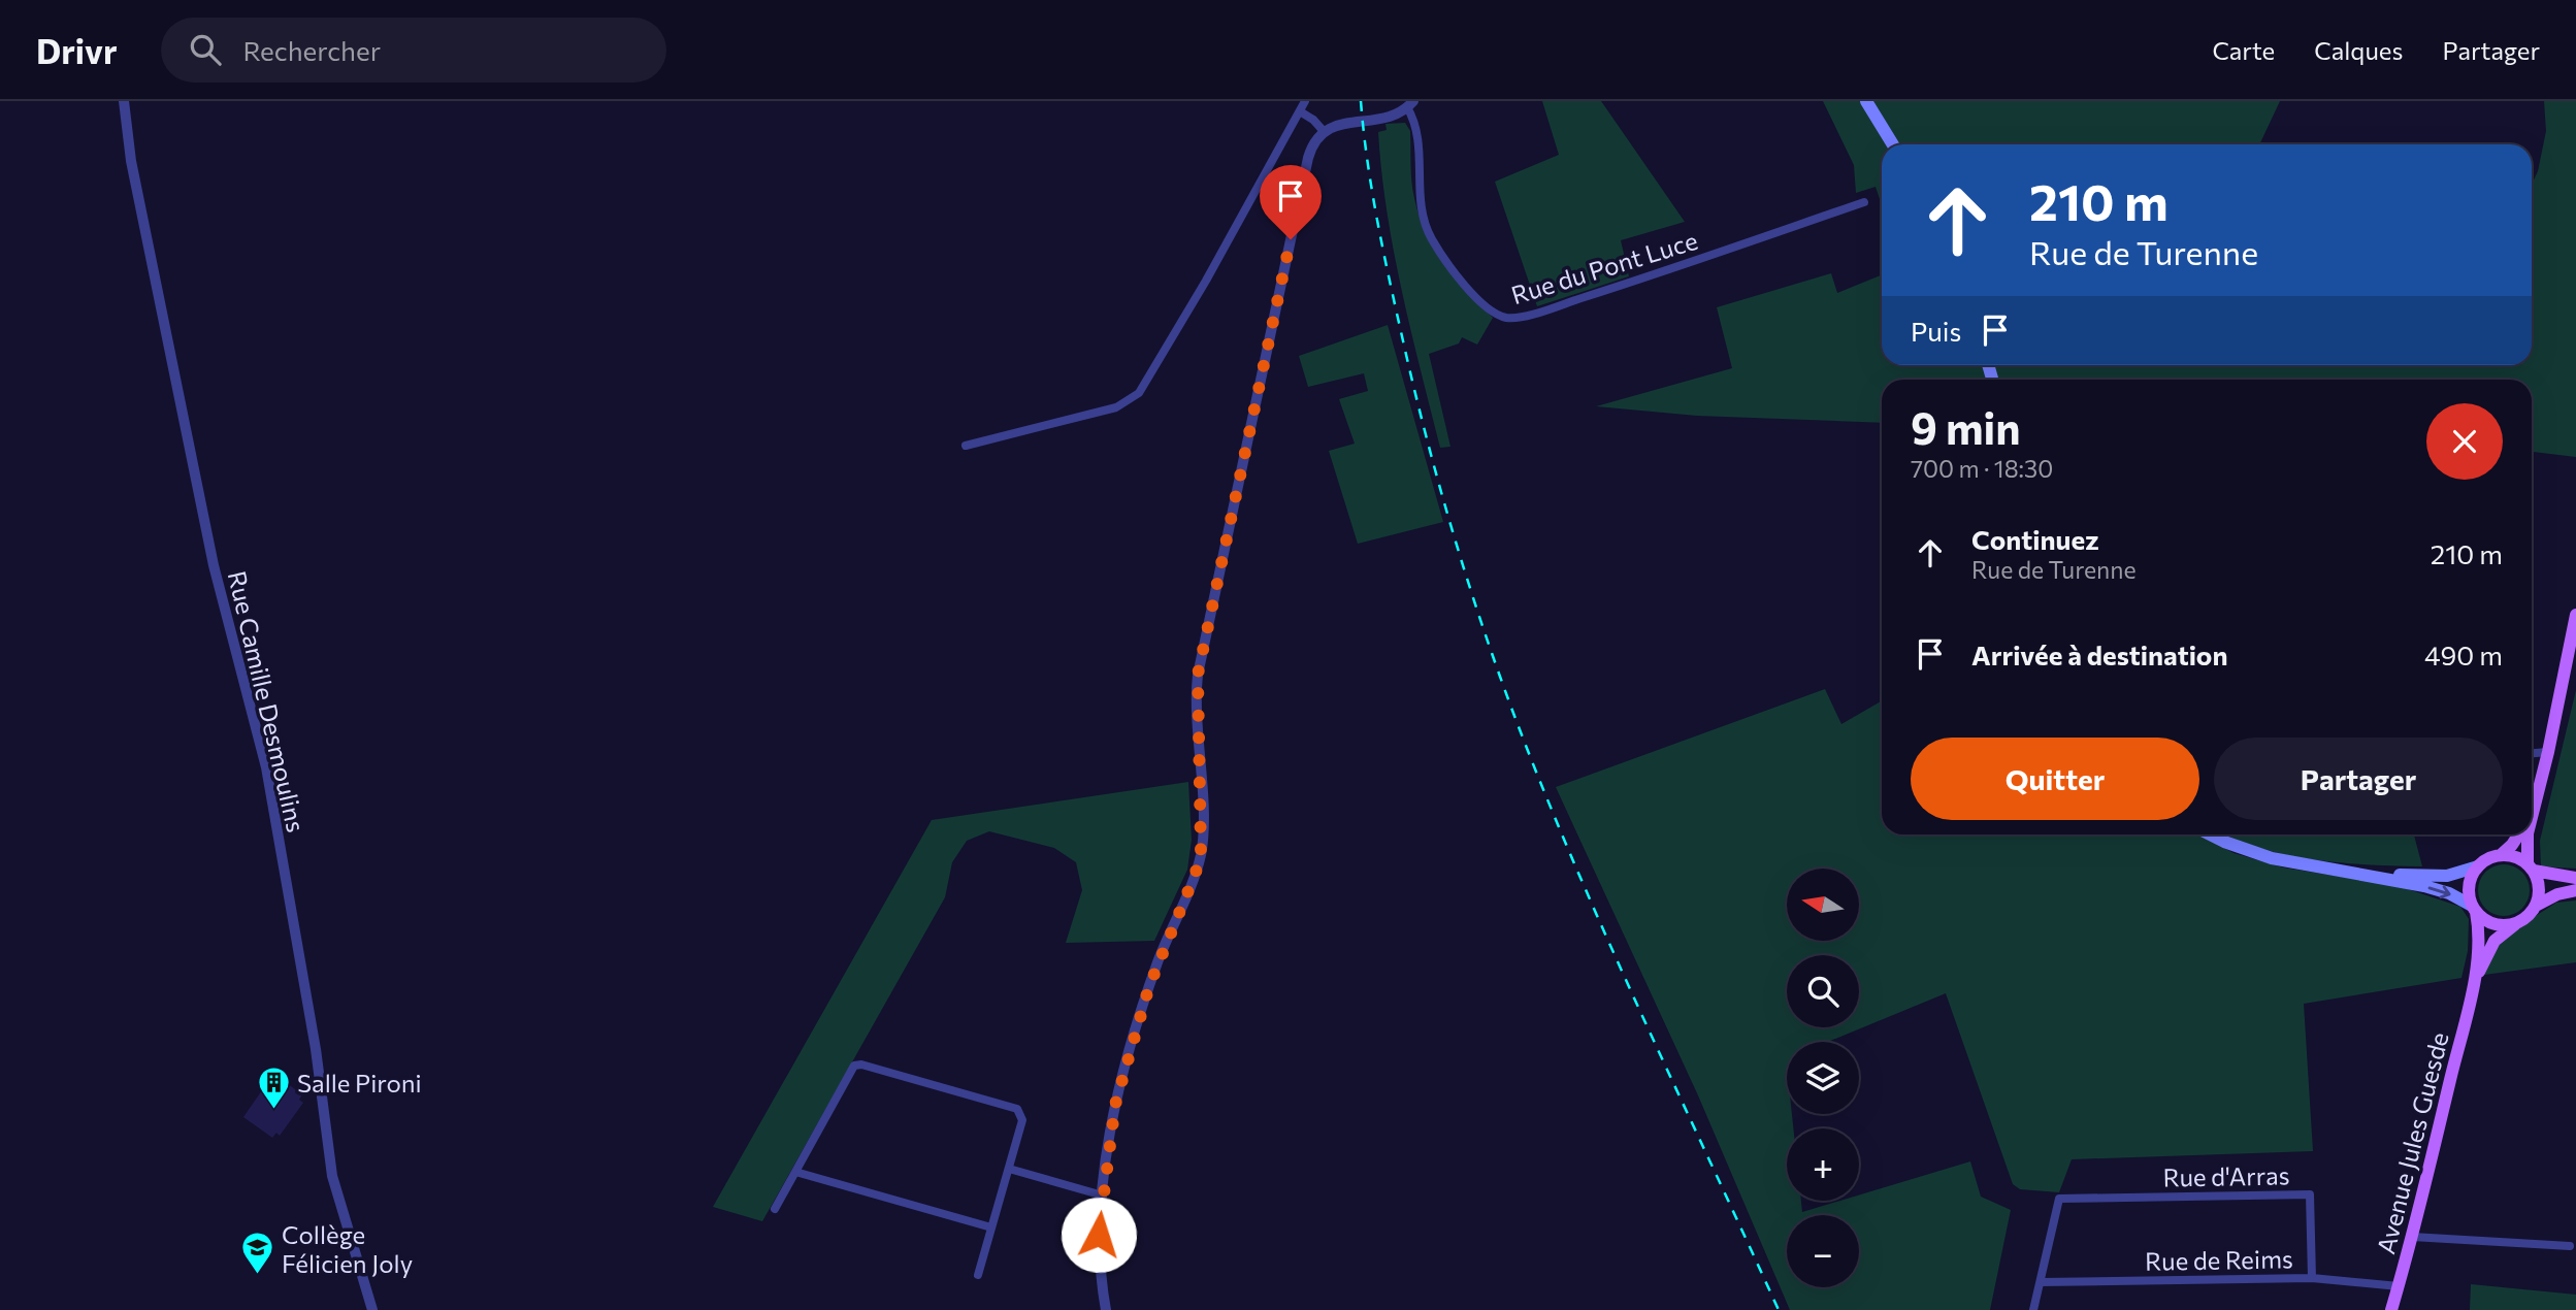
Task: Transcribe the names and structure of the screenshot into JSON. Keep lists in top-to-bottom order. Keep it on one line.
{"streets":{"main road":["Avenue Jules Guesde"],"street":["Rue du Pont Luce","Rue Camille Desmoulins","Rue d'Arras","Rue de Reims"]},"crossings":[["Avenue Jules Guesde","Rue de Reims"],["Rue d'Arras","Rue de Reims"]],"places":{"building":["Salle Pironi"],"school or university":["Collège Félicien Joly"]},"north":"left","page":{"header":"Drivr","search":"Rechercher","nav":["Carte","Calques","Partager"],"turn":["210 m","Rue de Turenne"],"then":"Puis","heading":["9 min","700 m · 18:30"],"list":[{"name":"Continuez","note":"Rue de Turenne","value":"210 m"},{"name":"Arrivée à destination","value":"490 m"}],"buttons":["Quitter","Partager"],"map_buttons":["+","−"]}}
